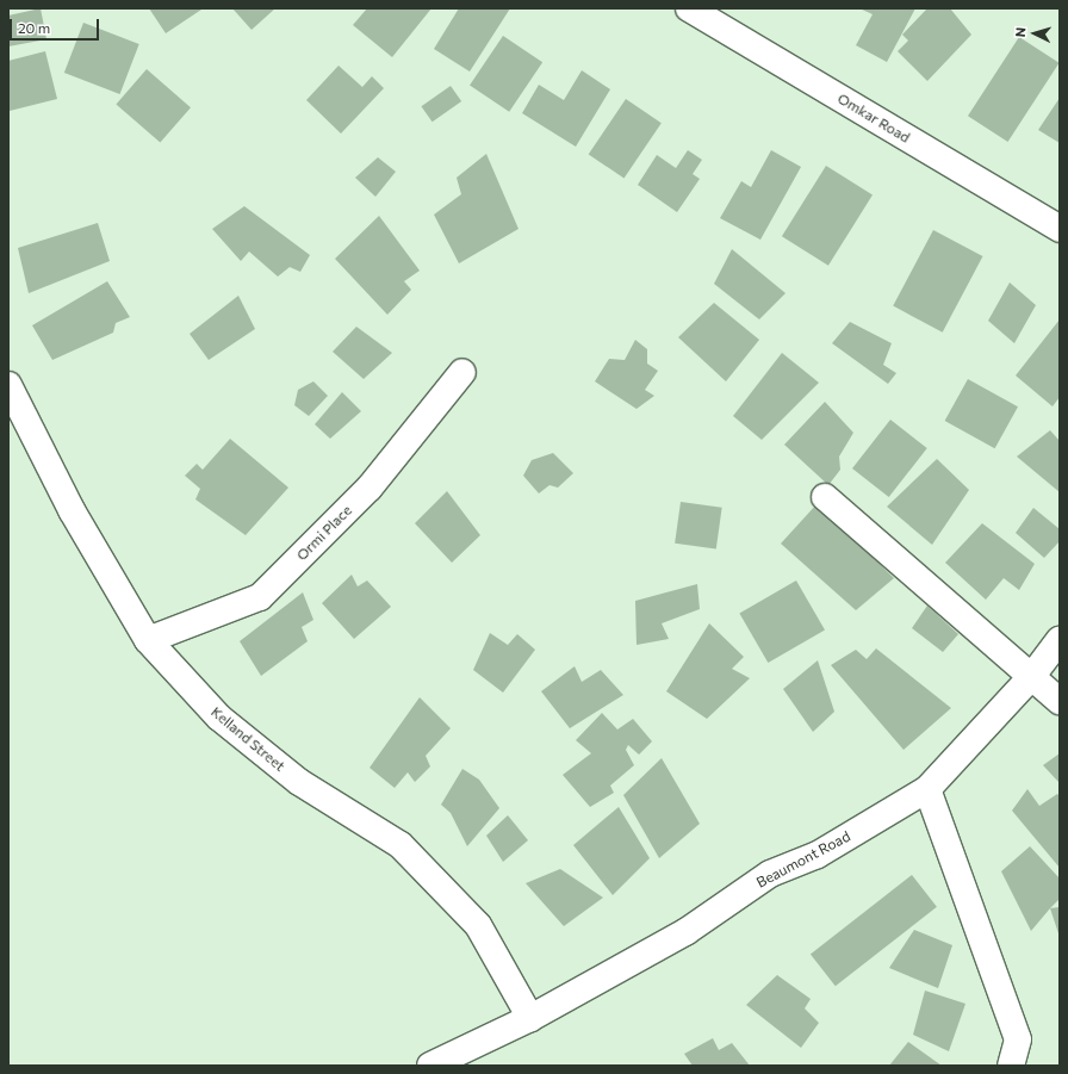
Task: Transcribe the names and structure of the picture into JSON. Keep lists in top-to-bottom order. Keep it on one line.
{"streets":{"street":["Omkar Road","Ormi Place","Kelland Street","Beaumont Road"]},"crossings":[["Ormi Place","Kelland Street"],["Kelland Street","Beaumont Road"]],"scale_bar":"20 m","north":"left"}
